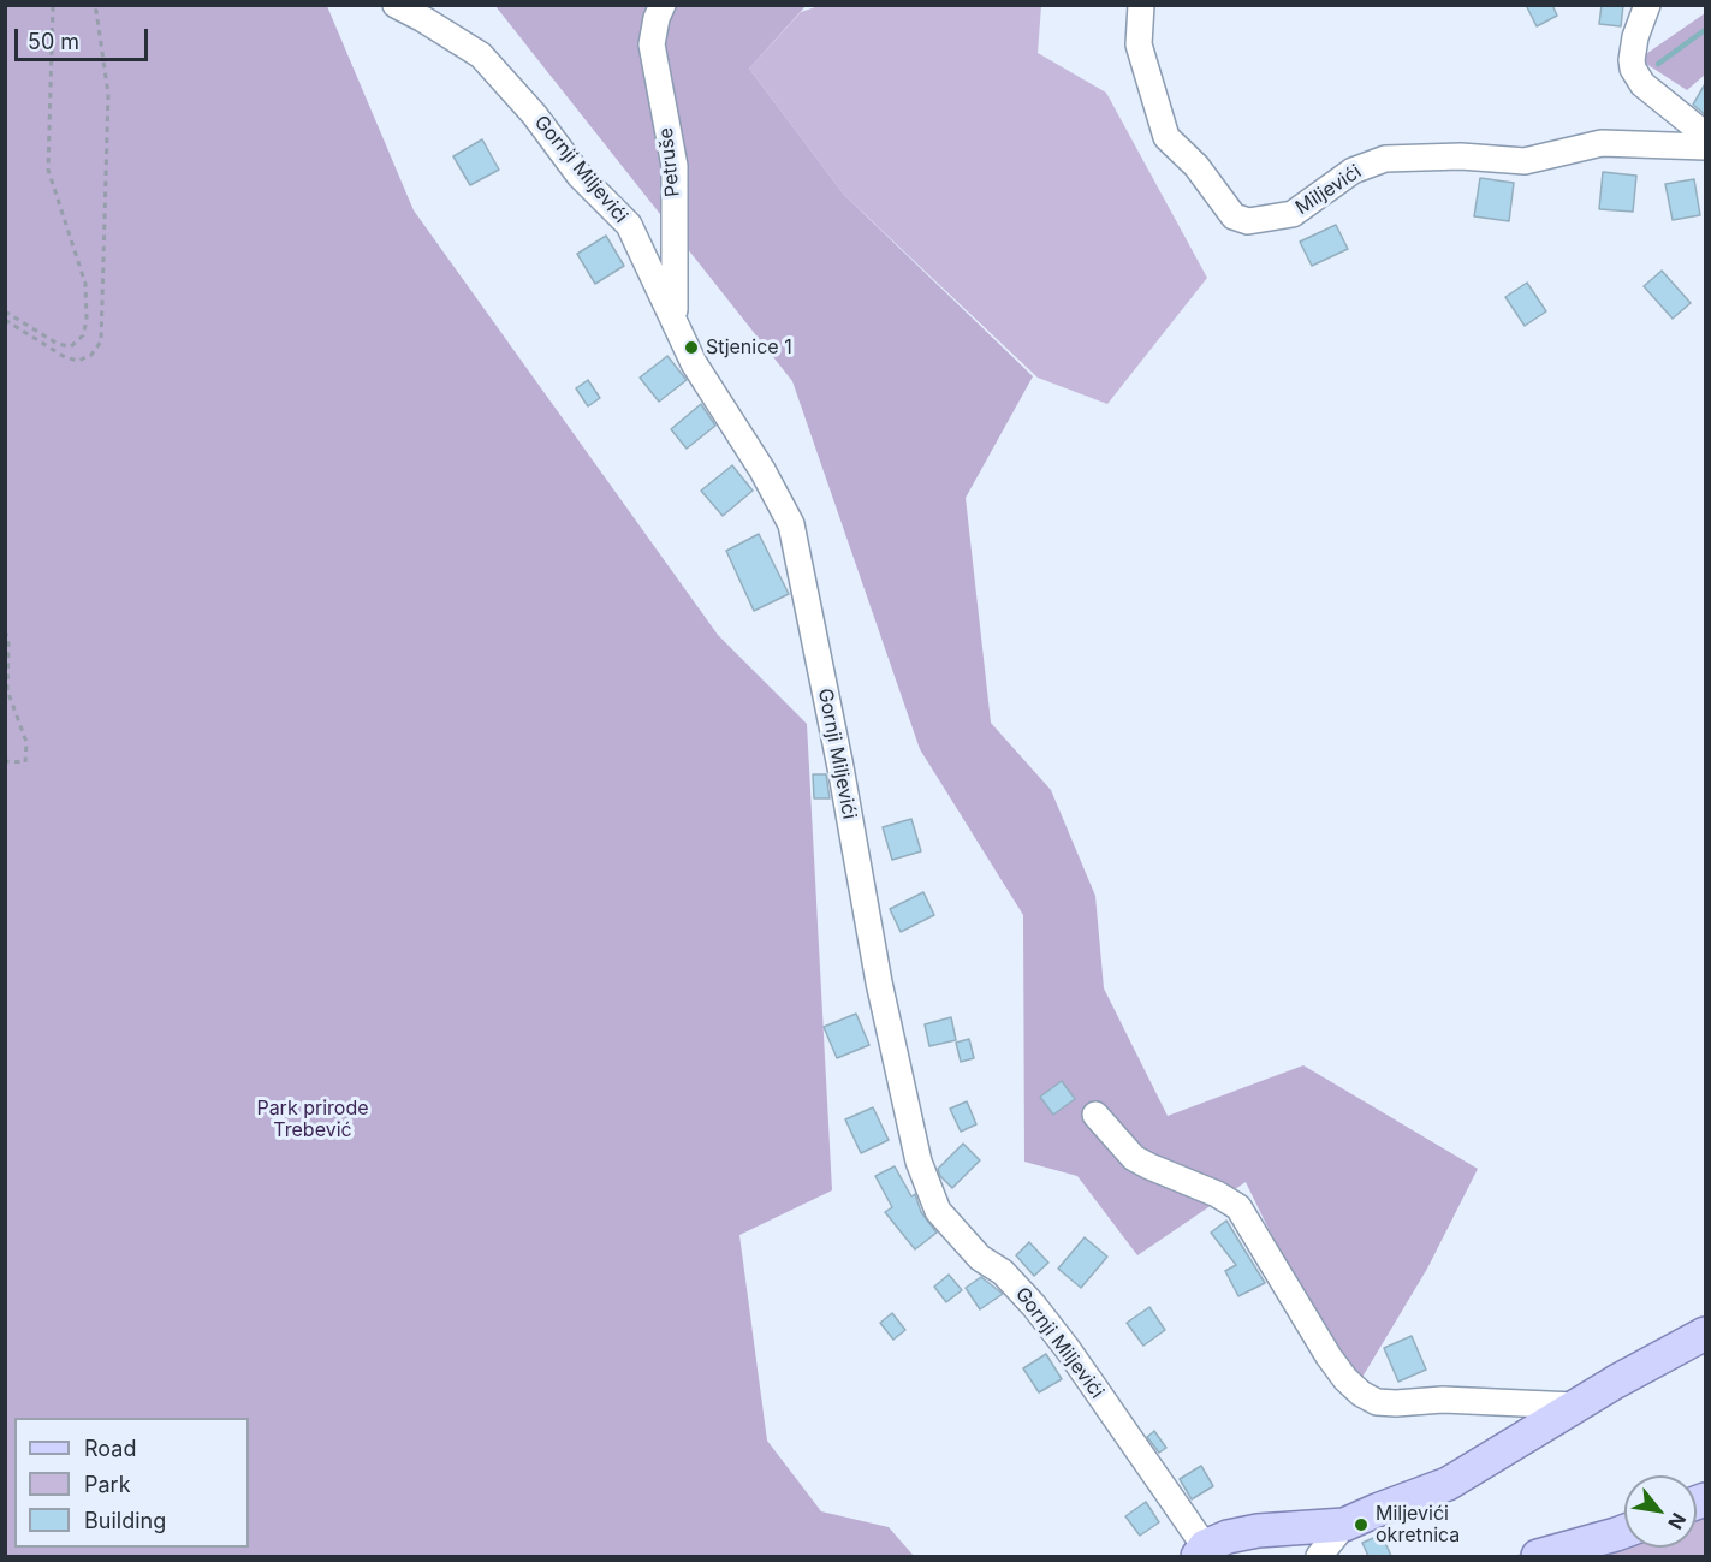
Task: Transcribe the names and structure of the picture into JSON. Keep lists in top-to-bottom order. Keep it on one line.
{"streets":{"street":["Petruše","Gornji Miljevići","Miljevići"]},"crossings":[["Petruše","Gornji Miljevići"]],"parks":["Park prirode Trebević"],"places":["Stjenice 1","Miljevići okretnica"],"legend":["Road","Park","Building"],"scale_bar":"50 m","north":"bottom right"}
